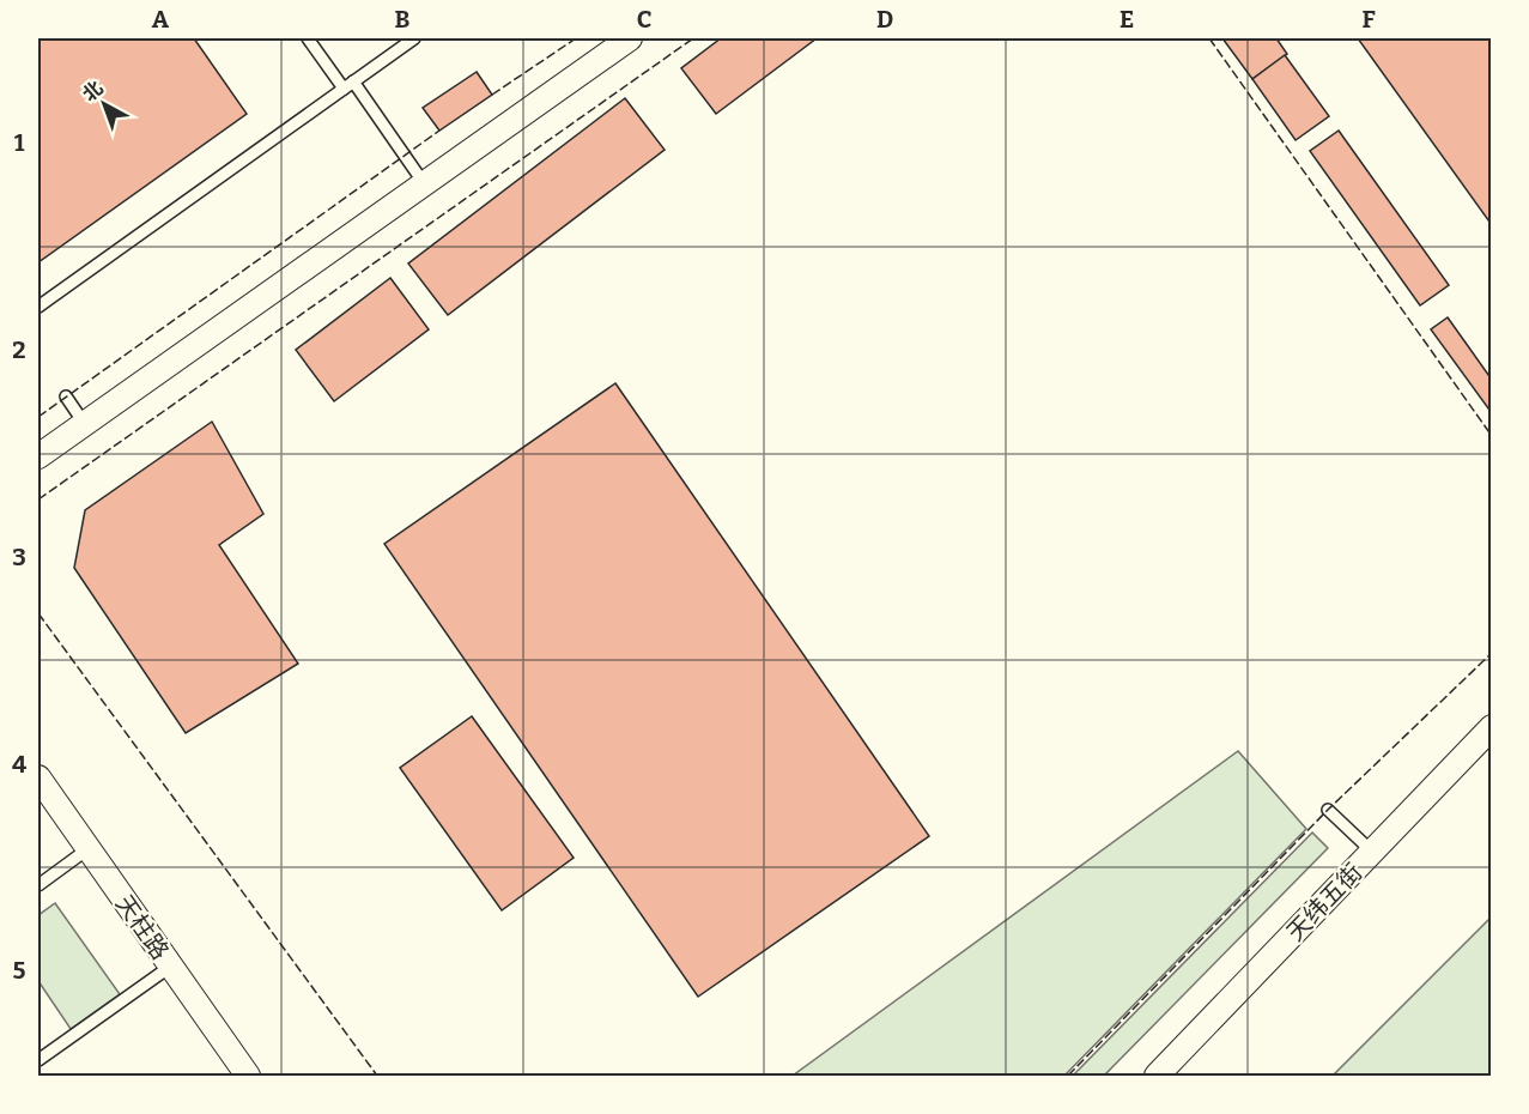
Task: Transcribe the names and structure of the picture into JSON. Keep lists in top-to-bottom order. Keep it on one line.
{"streets":{"street":["天纬五街","天柱路"]},"north":"top left","grid":{"columns":["A","B","C","D","E","F"],"rows":["1","2","3","4","5"]}}
